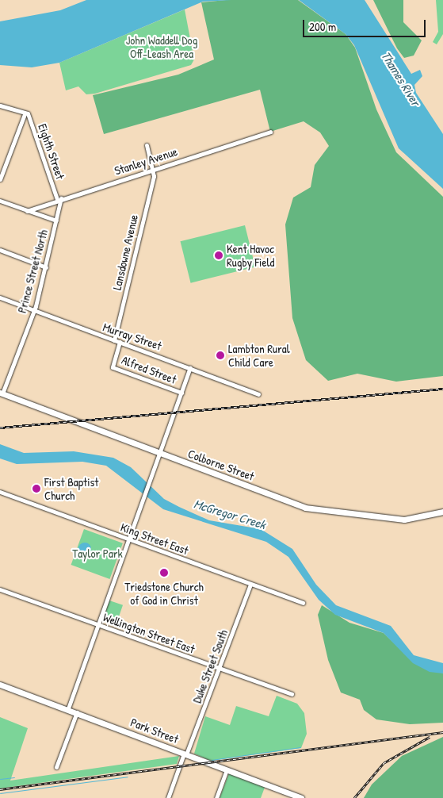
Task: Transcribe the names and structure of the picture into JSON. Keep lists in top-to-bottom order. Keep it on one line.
{"streets":{"street":["Eighth Street","Stanley Avenue","Lansdowne Avenue","Prince Street North","Murray Street","Alfred Street","Colborne Street","King Street East","Wellington Street East","Duke Street South","Park Street"]},"crossings":[["Eighth Street","Stanley Avenue"],["Eighth Street","Prince Street North"],["Stanley Avenue","Lansdowne Avenue"],["Stanley Avenue","Prince Street North"],["Lansdowne Avenue","Murray Street"],["Prince Street North","Murray Street"],["Prince Street North","Colborne Street"],["Murray Street","Alfred Street"],["King Street East","Duke Street South"],["Wellington Street East","Duke Street South"],["Duke Street South","Park Street"]],"water":["Thames River","McGregor Creek"],"parks":["John Waddell Dog Off-Leash Area","Taylor Park"],"places":["Kent Havoc Rugby Field","Lambton Rural Child Care","First Baptist Church","Triedstone Church of God in Christ"],"scale_bar":"200 m"}
